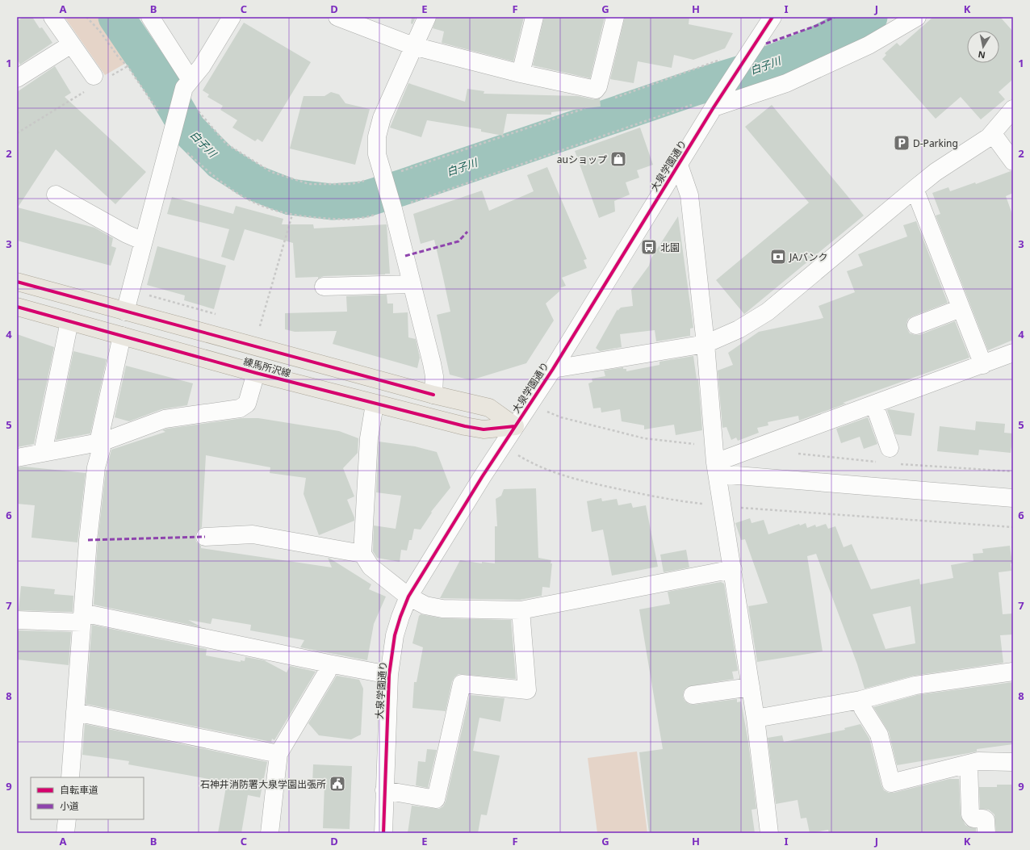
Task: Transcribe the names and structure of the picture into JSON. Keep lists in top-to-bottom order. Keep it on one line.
{"streets":{"main road":["練馬所沢線"],"street":["大泉学園通り"]},"crossings":[["大泉学園通り","練馬所沢線"]],"water":["白子川"],"places":{"parking":["D-Parking"],"shop":["auショップ"],"bus stop":["北園"],"bank":["JAバンク"],"public building":["石神井消防署大泉学園出張所"]},"legend":["自転車道","小道"],"north":"bottom","grid":{"columns":["A","B","C","D","E","F","G","H","I","J","K"],"rows":["1","2","3","4","5","6","7","8","9"]}}
